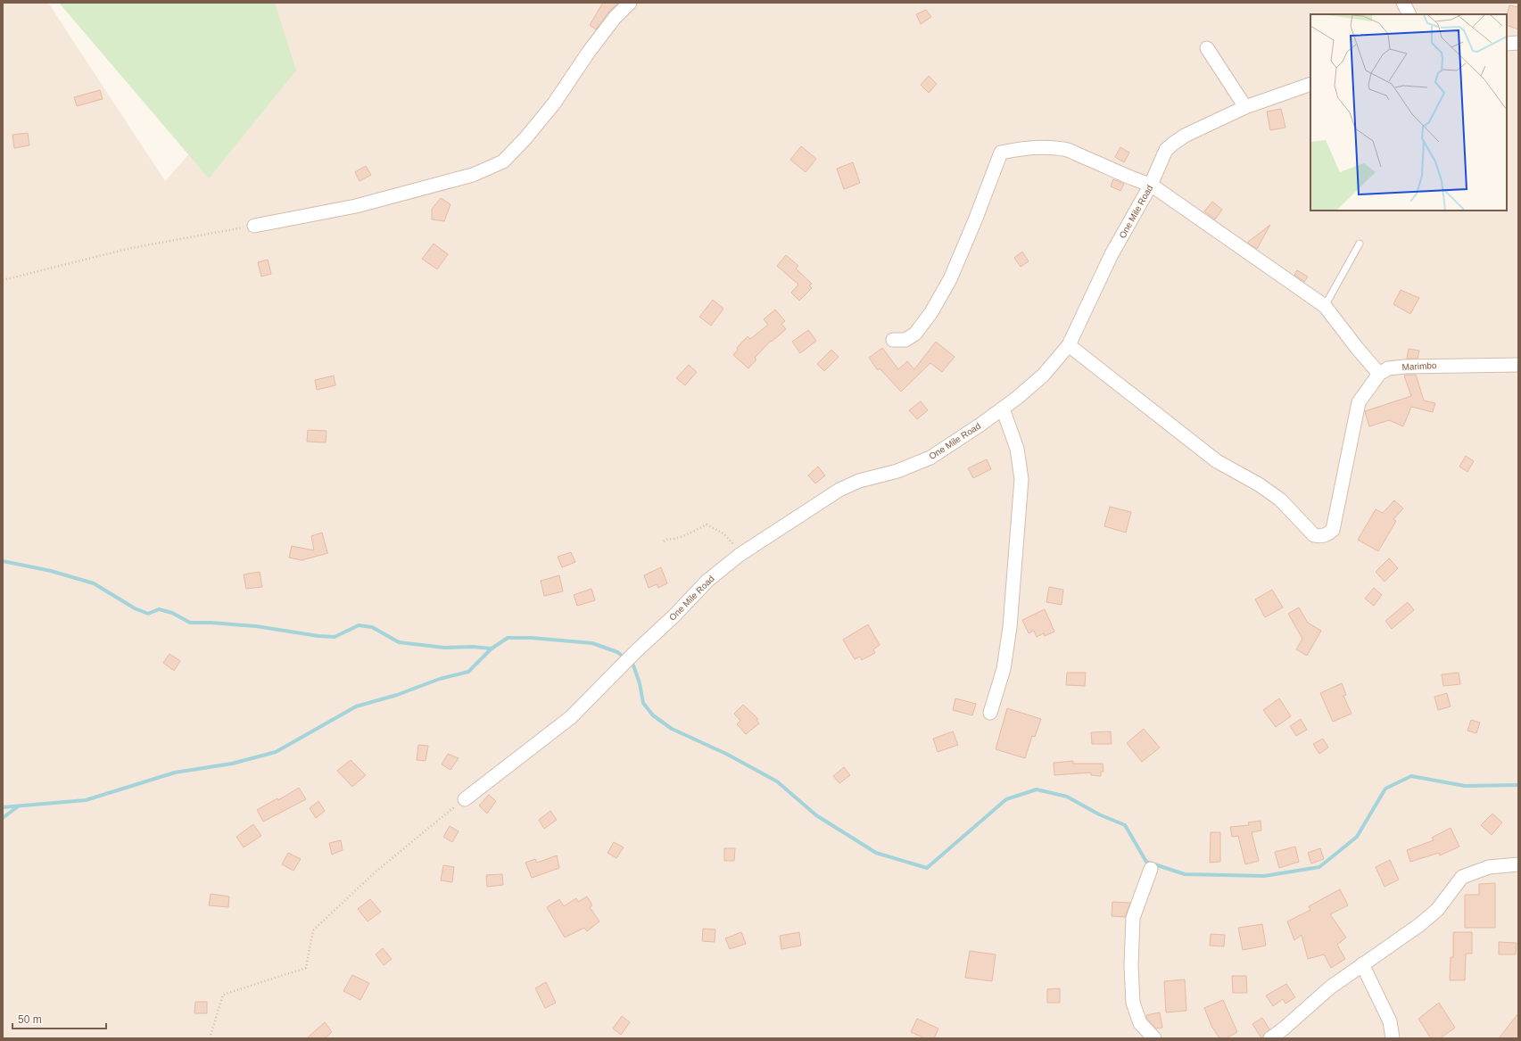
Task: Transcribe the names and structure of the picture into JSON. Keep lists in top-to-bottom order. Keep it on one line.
{"streets":{"street":["One Mile Road","Marimbo"]},"scale_bar":"50 m"}
